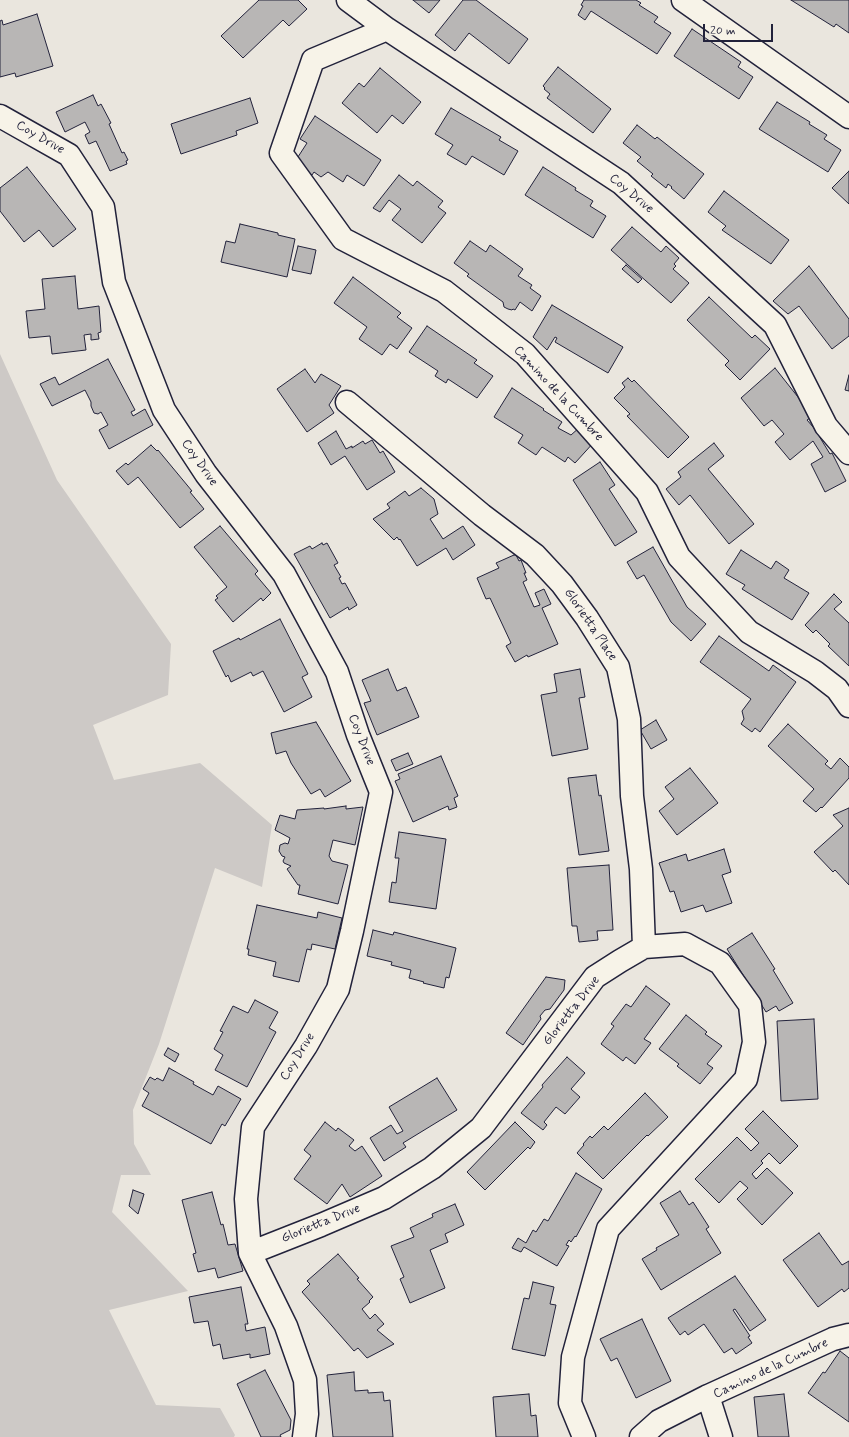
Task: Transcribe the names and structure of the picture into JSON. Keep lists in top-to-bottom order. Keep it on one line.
{"streets":{"street":["Coy Drive","Camino de la Cumbre","Glorietta Place","Glorietta Drive"]},"crossings":[["Coy Drive","Camino de la Cumbre"],["Coy Drive","Glorietta Drive"],["Glorietta Place","Glorietta Drive"]],"scale_bar":"20 m"}
